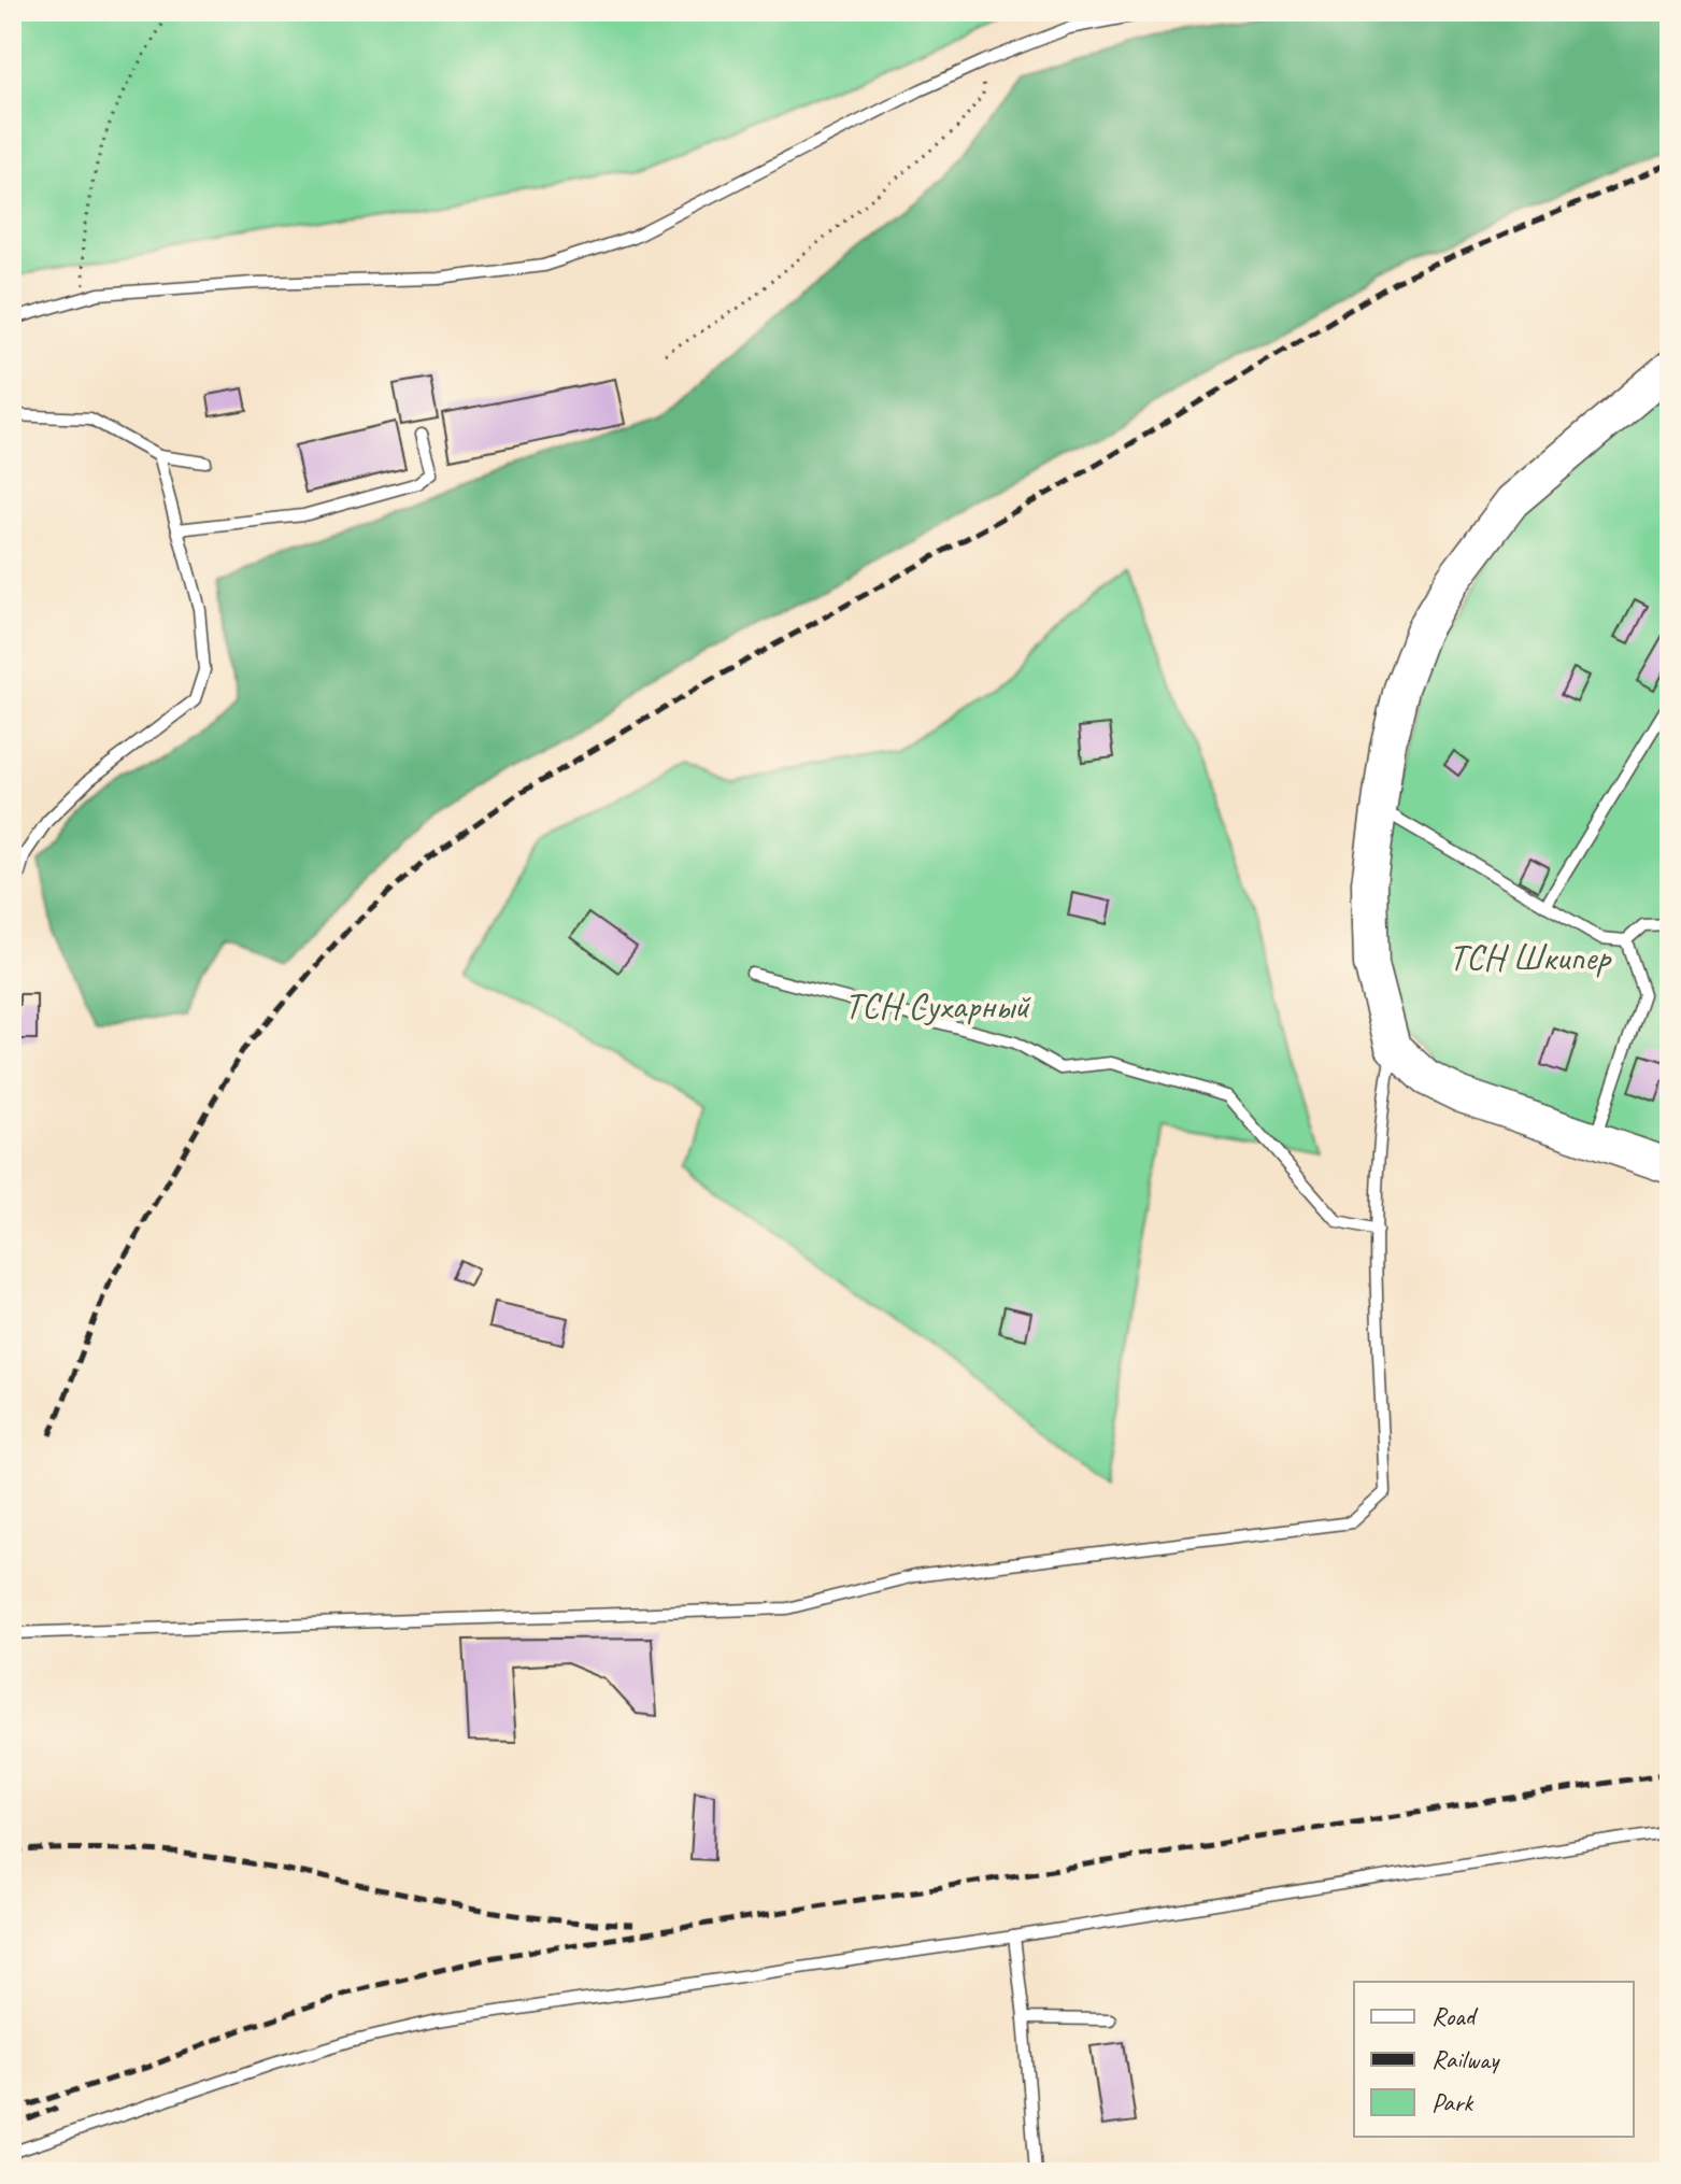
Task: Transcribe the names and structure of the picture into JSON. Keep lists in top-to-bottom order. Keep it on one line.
{"parks":["ТСН Шкипер","ТСН Сухарный"],"legend":["Road","Railway","Park"]}
